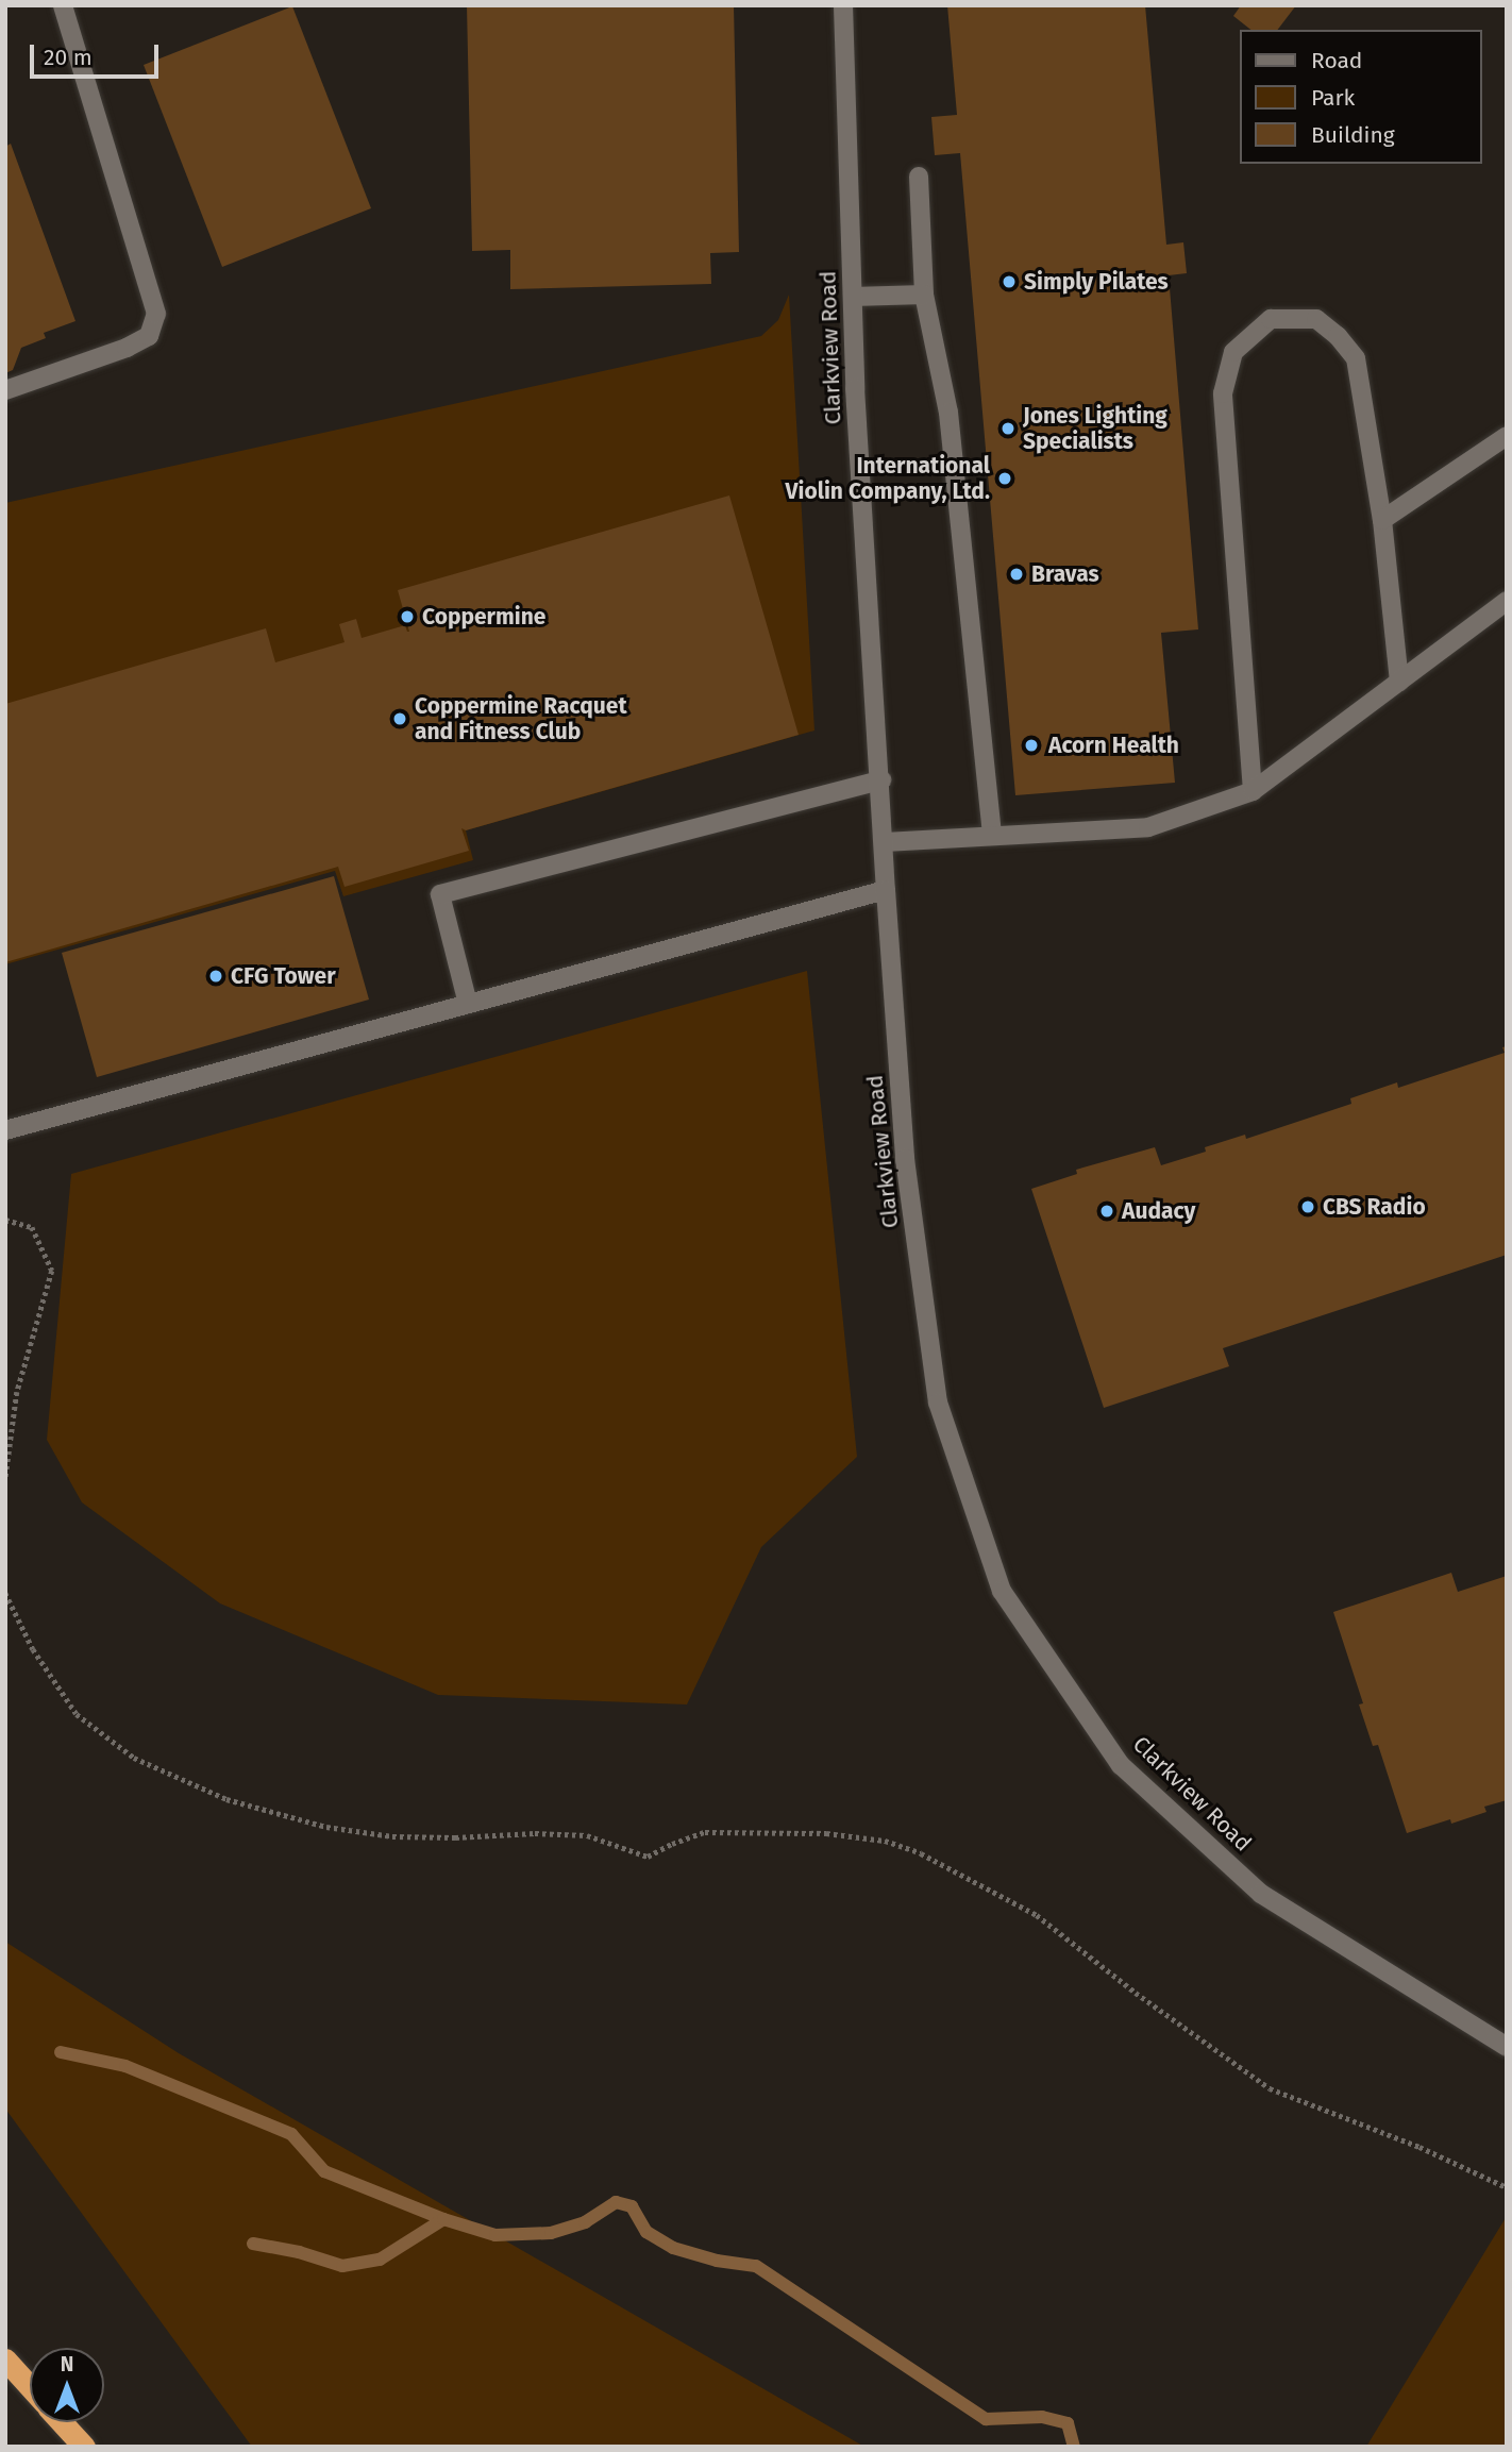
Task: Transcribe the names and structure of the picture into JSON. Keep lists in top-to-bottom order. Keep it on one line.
{"streets":{"street":["Clarkview Road"]},"places":["Simply Pilates","Jones Lighting Specialists","International Violin Company, Ltd.","Bravas","Coppermine","Coppermine Racquet and Fitness Club","Acorn Health","CFG Tower","CBS Radio","Audacy"],"legend":["Road","Park","Building"],"scale_bar":"20 m","north":"top"}
